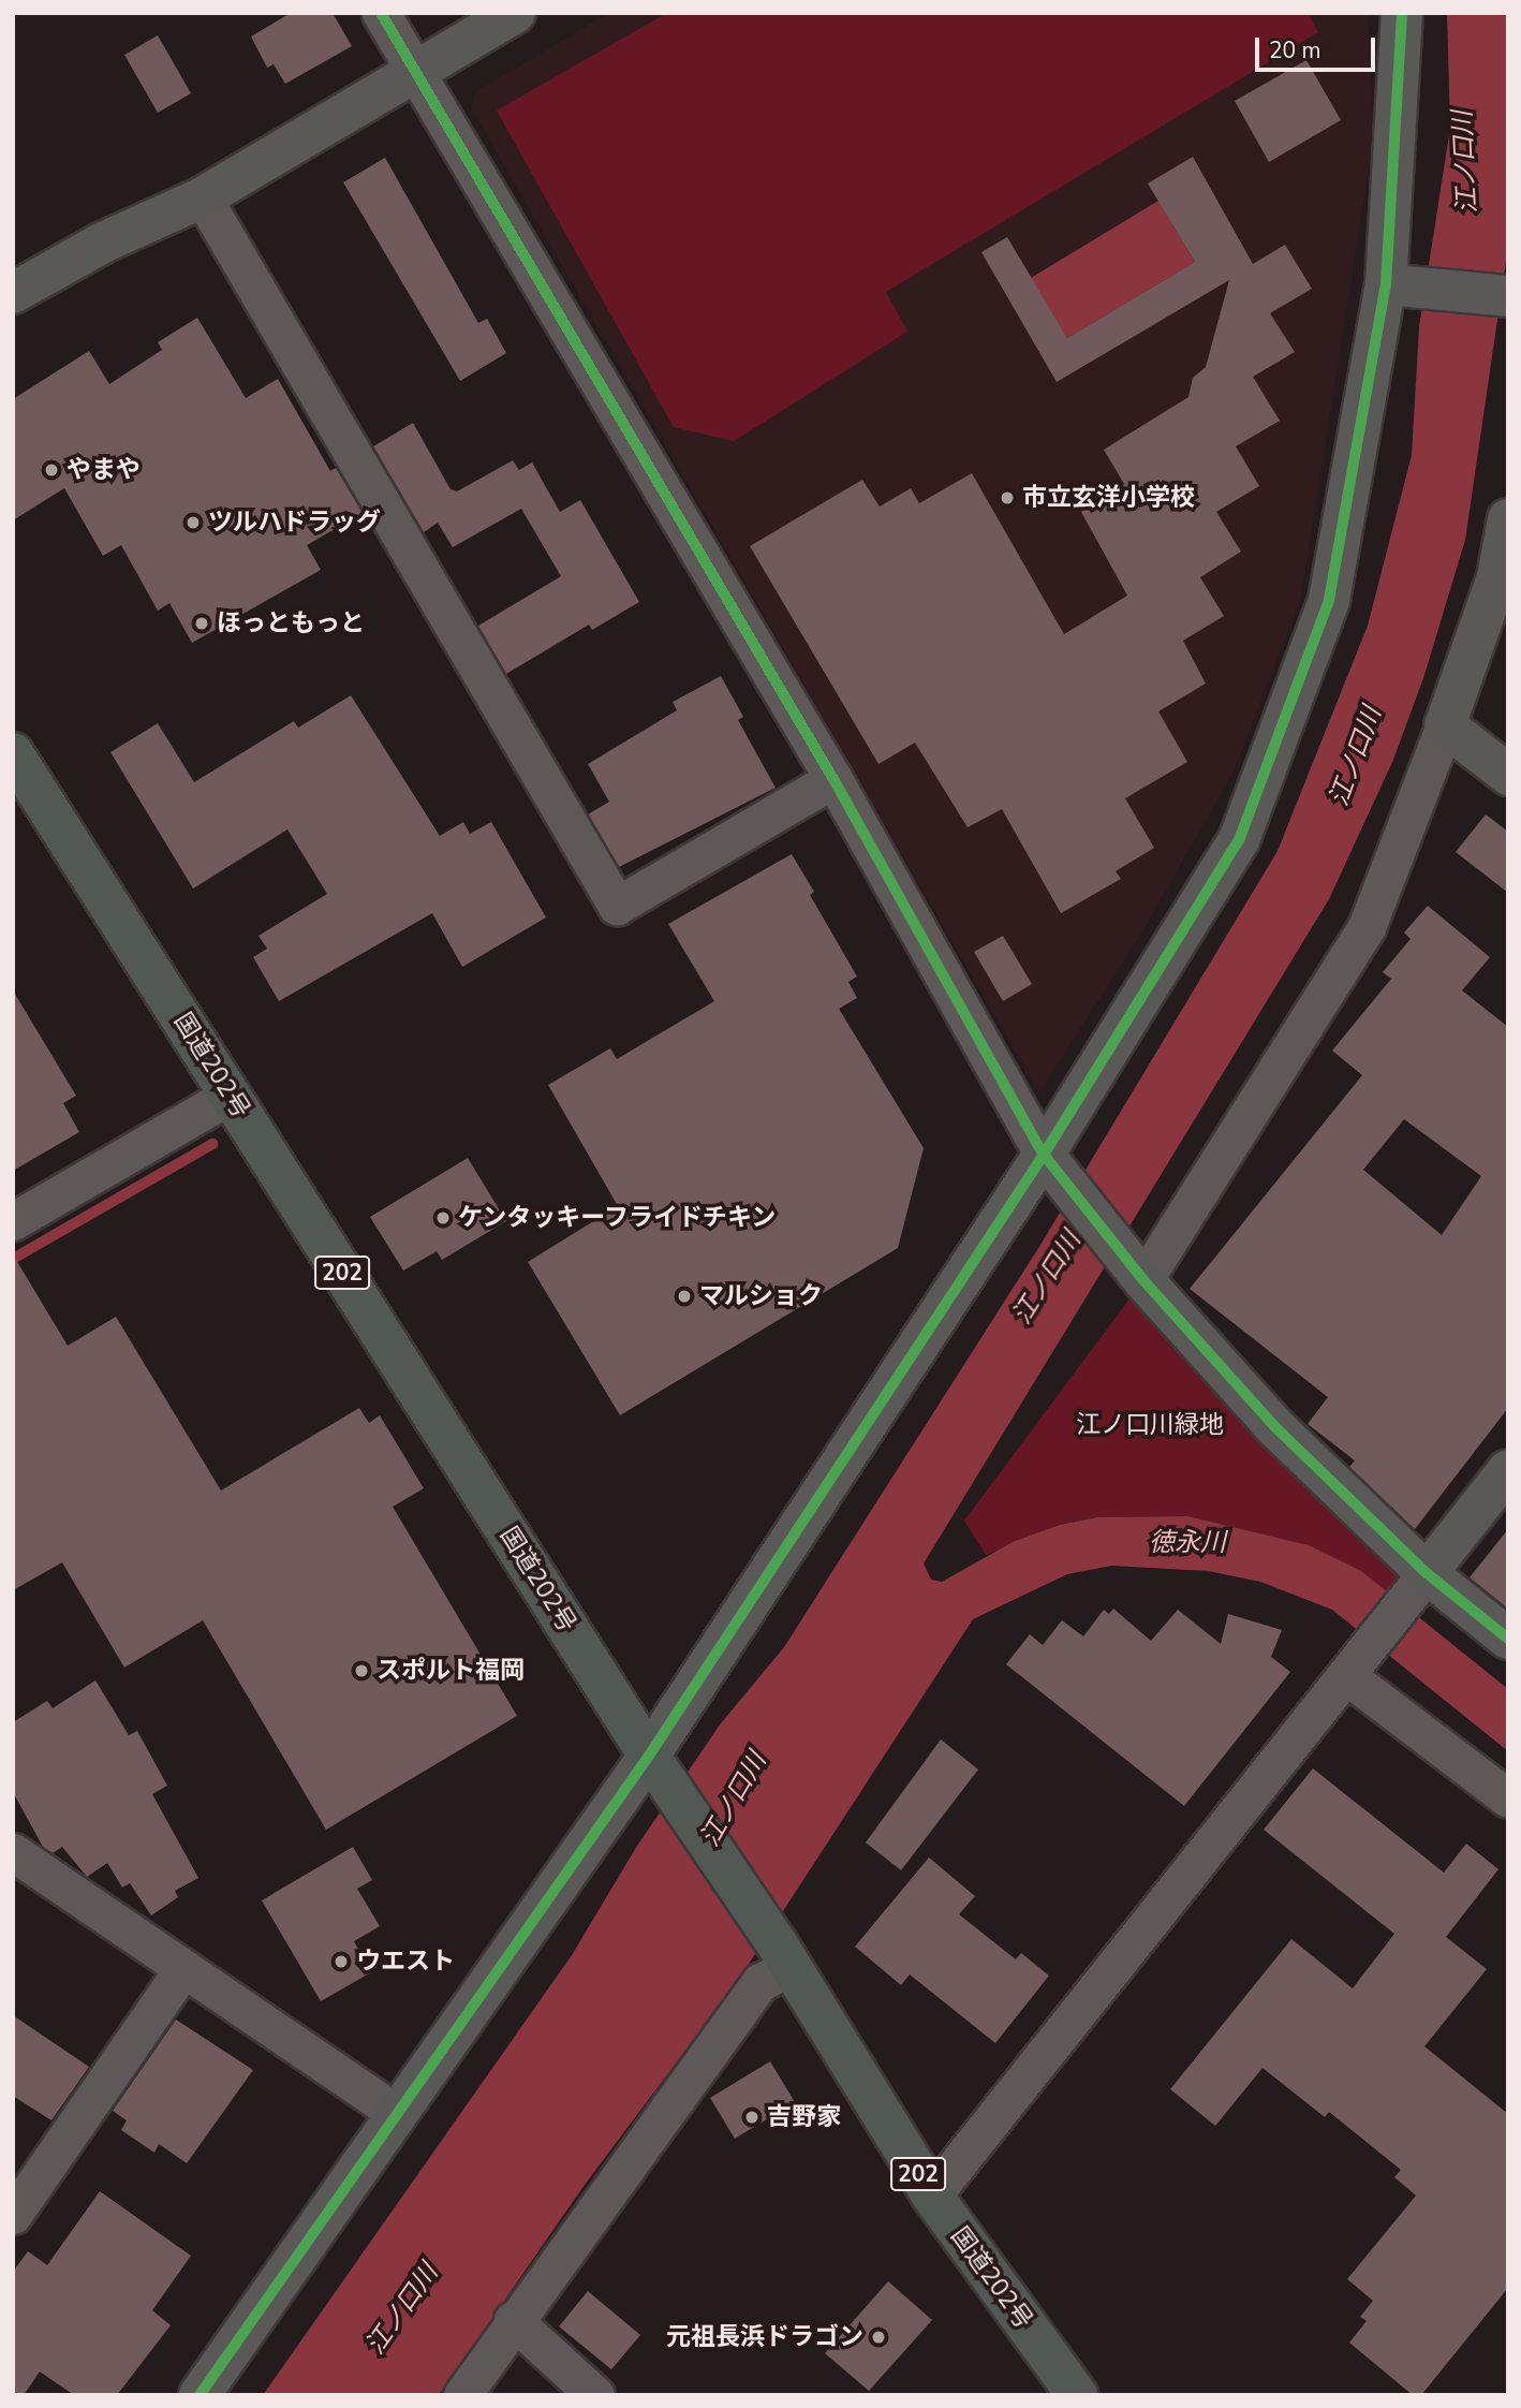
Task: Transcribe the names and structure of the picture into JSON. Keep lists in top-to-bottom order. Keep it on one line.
{"streets":{"highway":["国道202号","202"]},"water":["江ノ口川","徳永川"],"parks":["江ノ口川緑地"],"places":["やまや","市立玄洋小学校","ツルハドラッグ","ほっともっと","ケンタッキーフライドチキン","マルショク","スポルト福岡","ウエスト","吉野家","元祖長浜ドラゴン"],"scale_bar":"20 m"}
